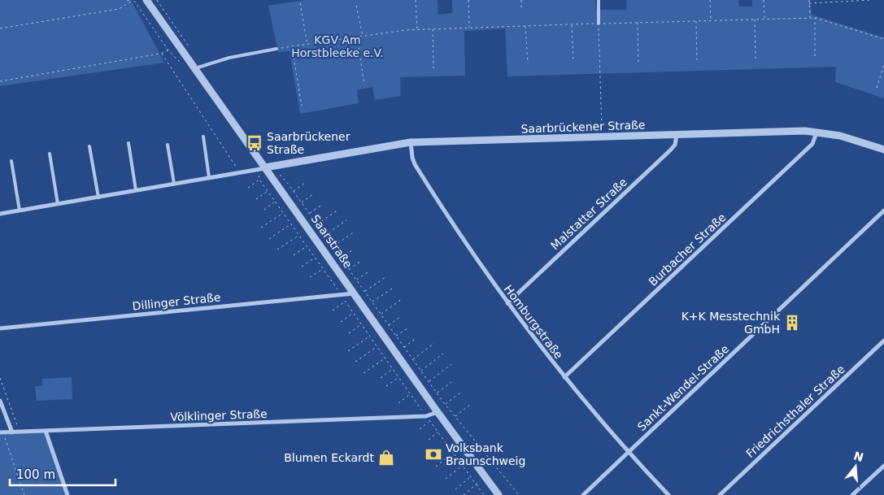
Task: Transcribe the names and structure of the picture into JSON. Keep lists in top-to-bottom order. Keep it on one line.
{"streets":{"street":["Saarbrückener Straße","Malstatter Straße","Saarstraße","Burbacher Straße","Dillinger Straße","Homburgstraße","Sankt-Wendel-Straße","Friedrichsthaler Straße","Völklinger Straße"]},"crossings":[["Saarbrückener Straße","Malstatter Straße"],["Saarbrückener Straße","Saarstraße"],["Saarbrückener Straße","Burbacher Straße"],["Saarbrückener Straße","Homburgstraße"],["Malstatter Straße","Homburgstraße"],["Saarstraße","Dillinger Straße"],["Saarstraße","Völklinger Straße"],["Burbacher Straße","Homburgstraße"],["Homburgstraße","Sankt-Wendel-Straße"]],"parks":["KGV Am Horstbleeke e.V."],"places":{"bus stop":["Saarbrückener Straße"],"building":["K+K Messtechnik GmbH"],"bank":["Volksbank Braunschweig"],"shop":["Blumen Eckardt"]},"scale_bar":"100 m","north":"top"}
